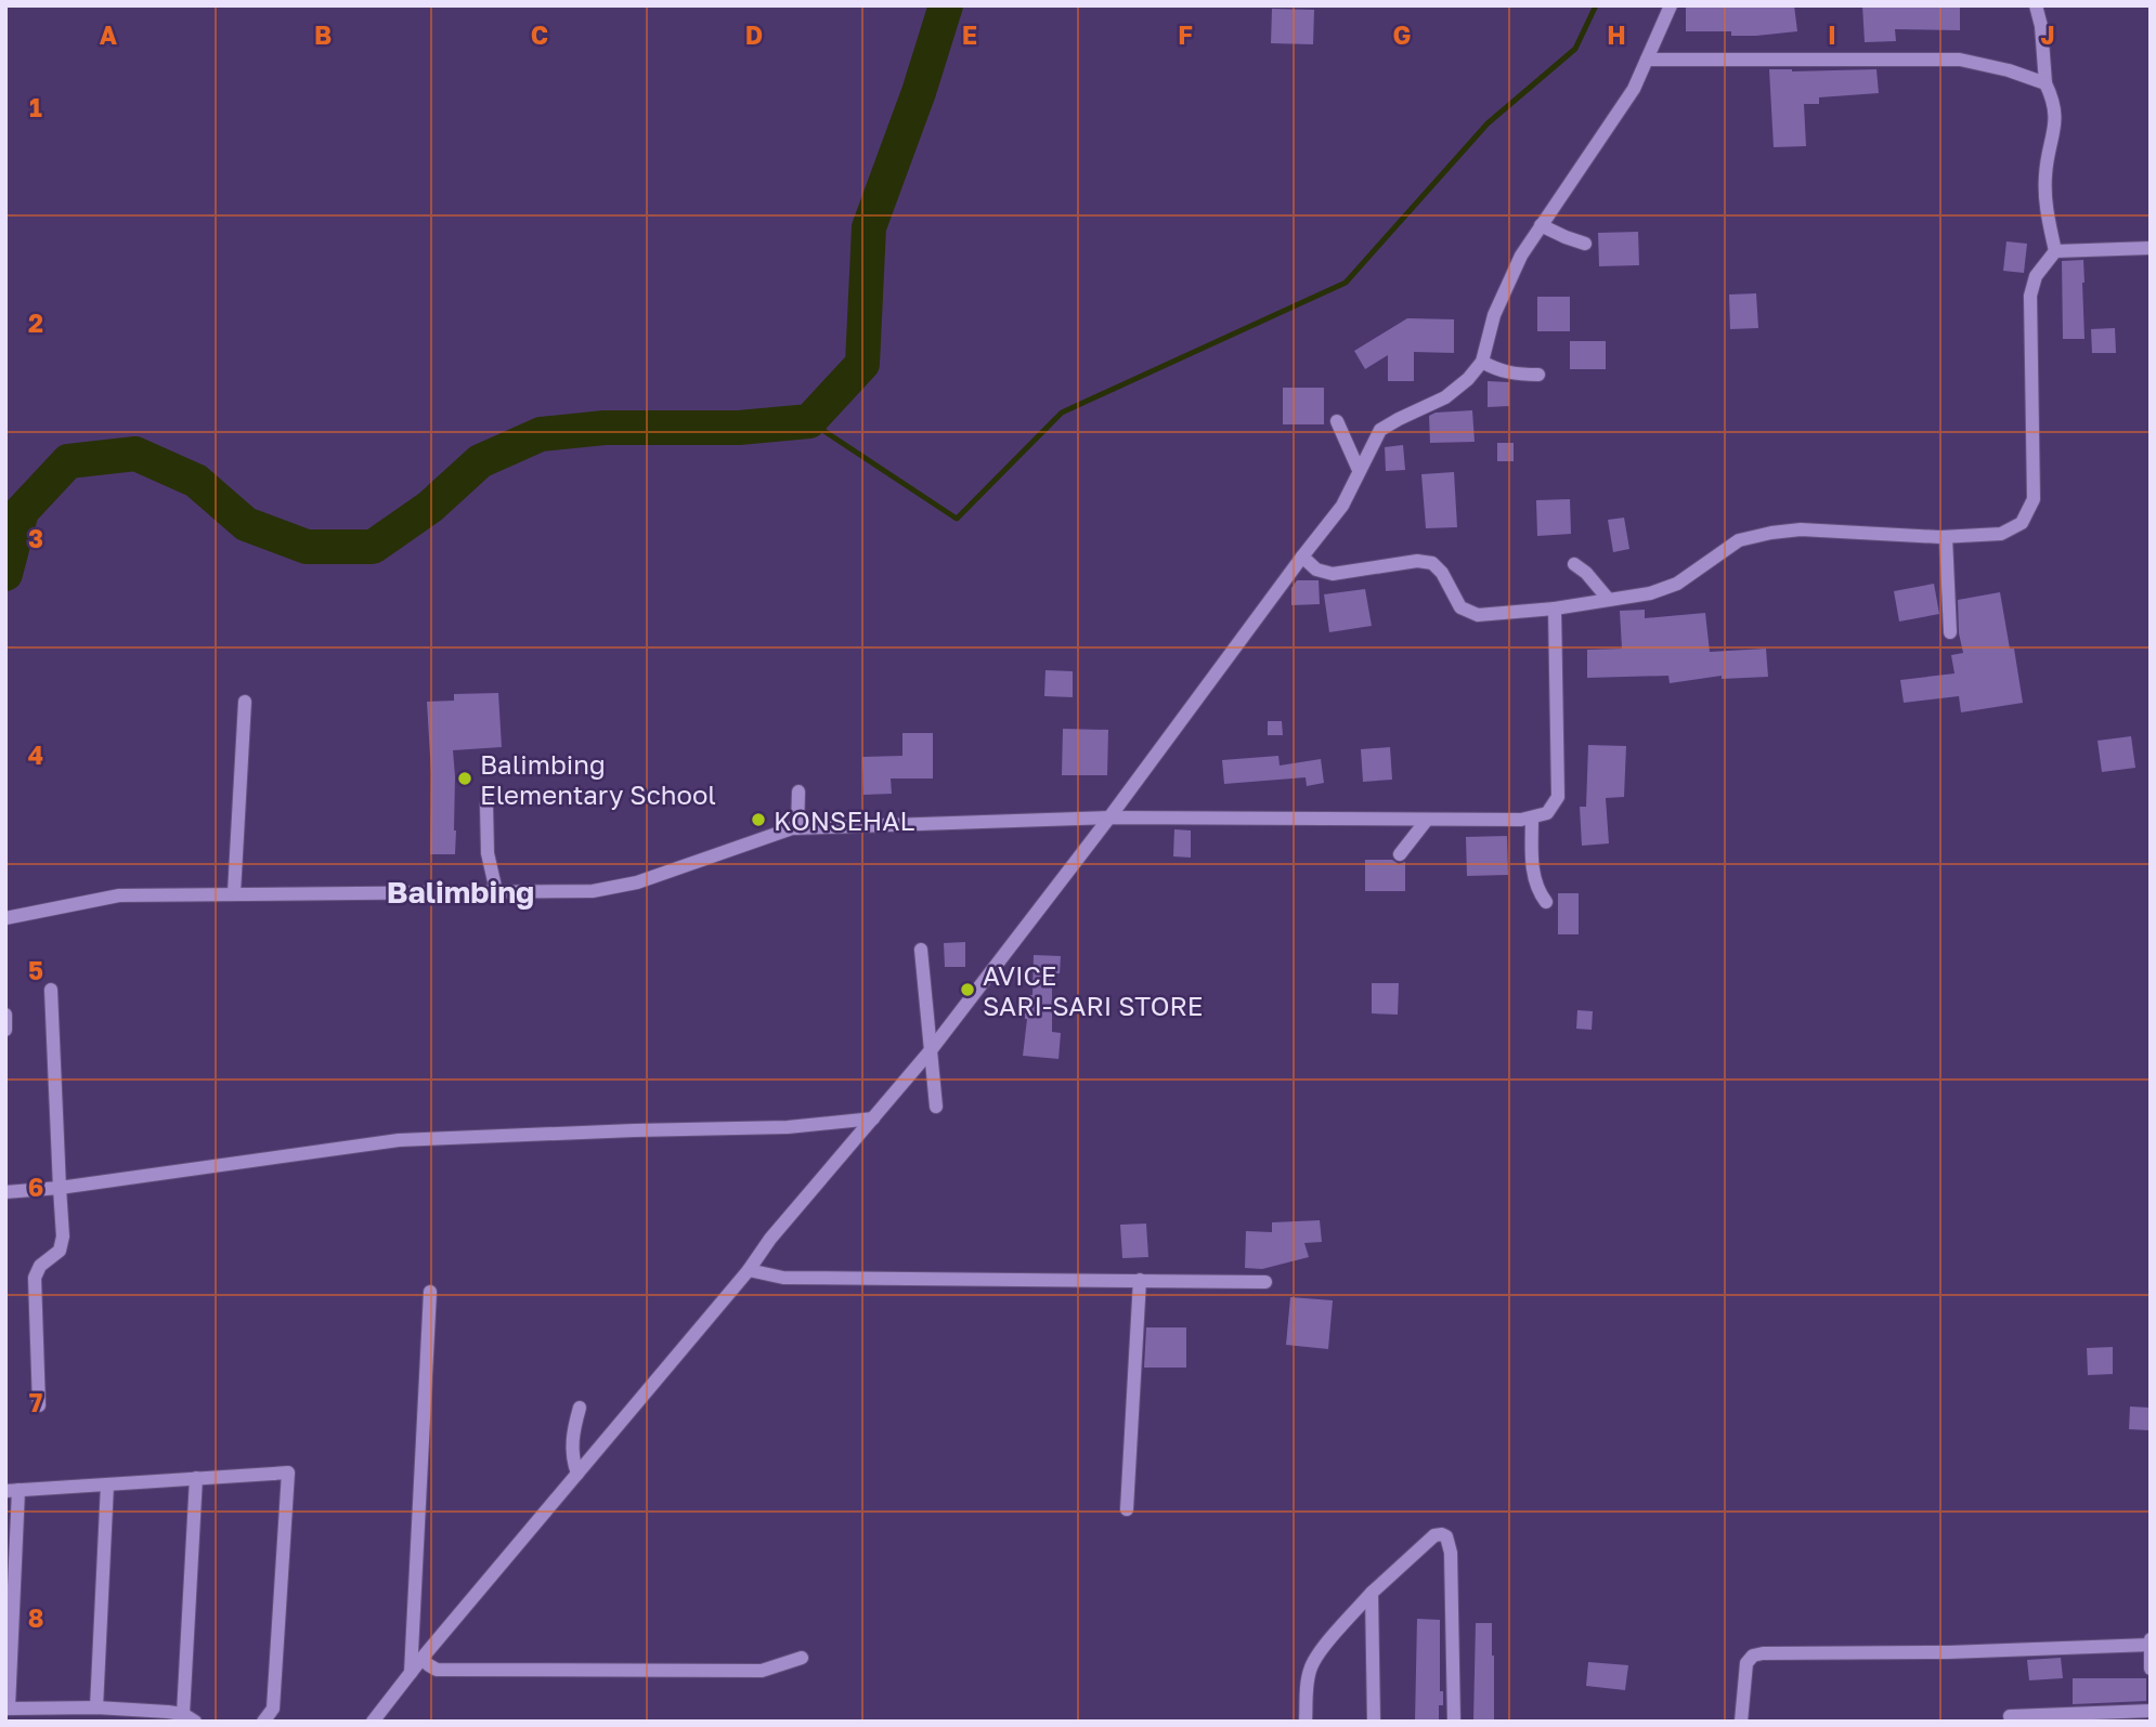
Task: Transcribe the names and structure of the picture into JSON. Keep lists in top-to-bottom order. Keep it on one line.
{"districts":["Balimbing"],"places":["Balimbing Elementary School","KONSEHAL","AVICE SARI-SARI STORE"],"grid":{"columns":["A","B","C","D","E","F","G","H","I","J"],"rows":["1","2","3","4","5","6","7","8"]}}
